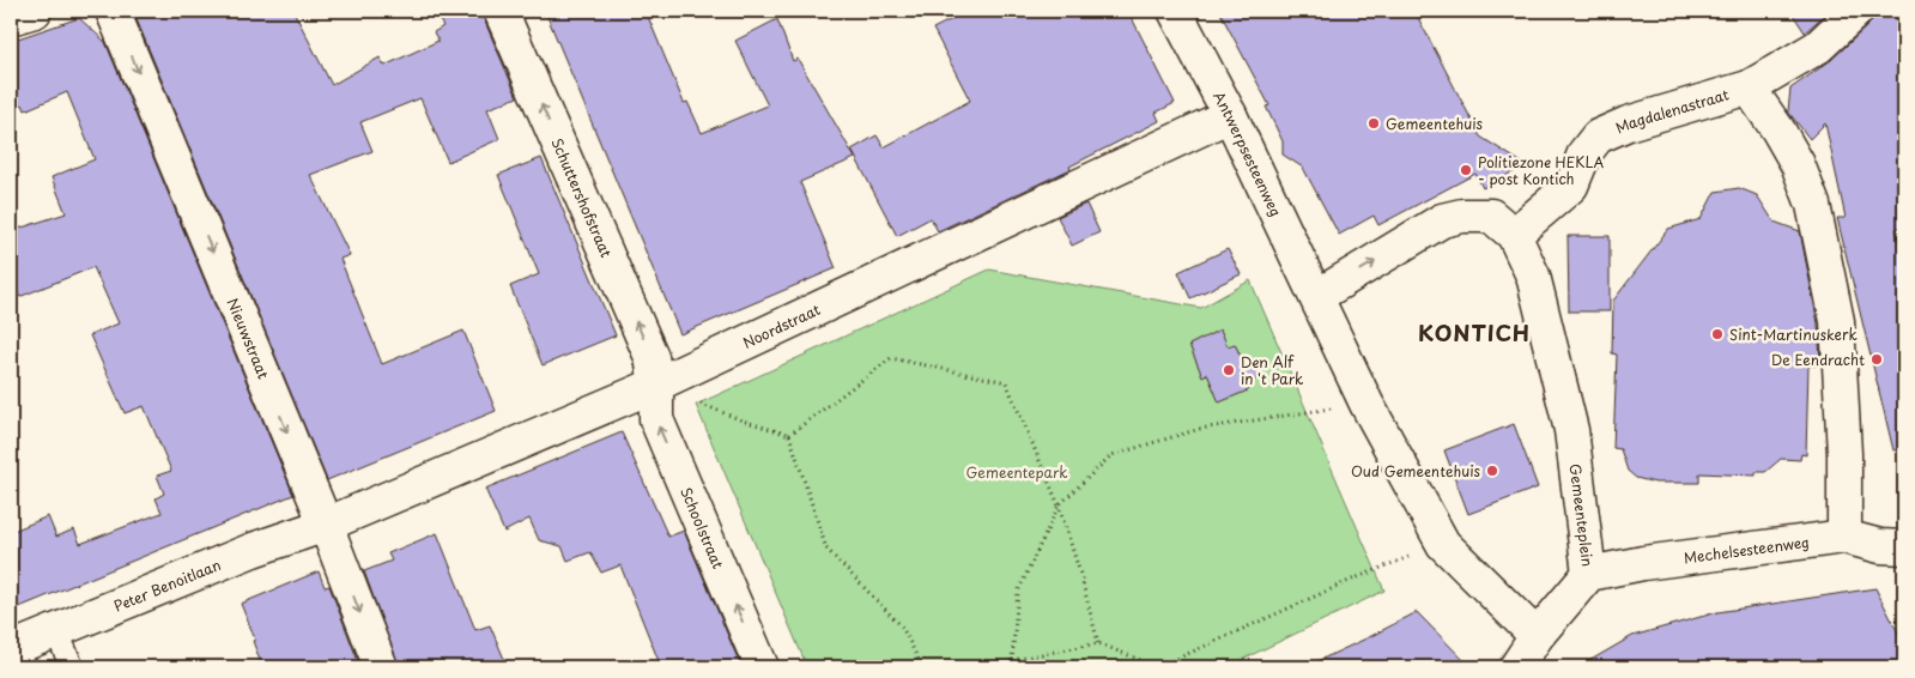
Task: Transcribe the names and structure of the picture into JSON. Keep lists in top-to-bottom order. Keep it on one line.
{"streets":{"street":["Magdalenastraat","Antwerpsesteenweg","Schuttershofstraat","Noordstraat","Nieuwstraat","Gemeenteplein","Schoolstraat","Mechelsesteenweg","Peter Benoitlaan"]},"crossings":[["Magdalenastraat","Gemeenteplein"],["Antwerpsesteenweg","Noordstraat"],["Antwerpsesteenweg","Gemeenteplein"],["Schuttershofstraat","Noordstraat"],["Schuttershofstraat","Schoolstraat"],["Noordstraat","Nieuwstraat"],["Noordstraat","Schoolstraat"],["Noordstraat","Peter Benoitlaan"],["Nieuwstraat","Peter Benoitlaan"],["Gemeenteplein","Mechelsesteenweg"]],"one_way":["Schuttershofstraat","Nieuwstraat","Schoolstraat"],"districts":["KONTICH"],"parks":["Gemeentepark"],"places":["Gemeentehuis","Politiezone HEKLA - post Kontich","Sint-Martinuskerk","De Eendracht","Den Alf in 't Park","Oud Gemeentehuis"]}
